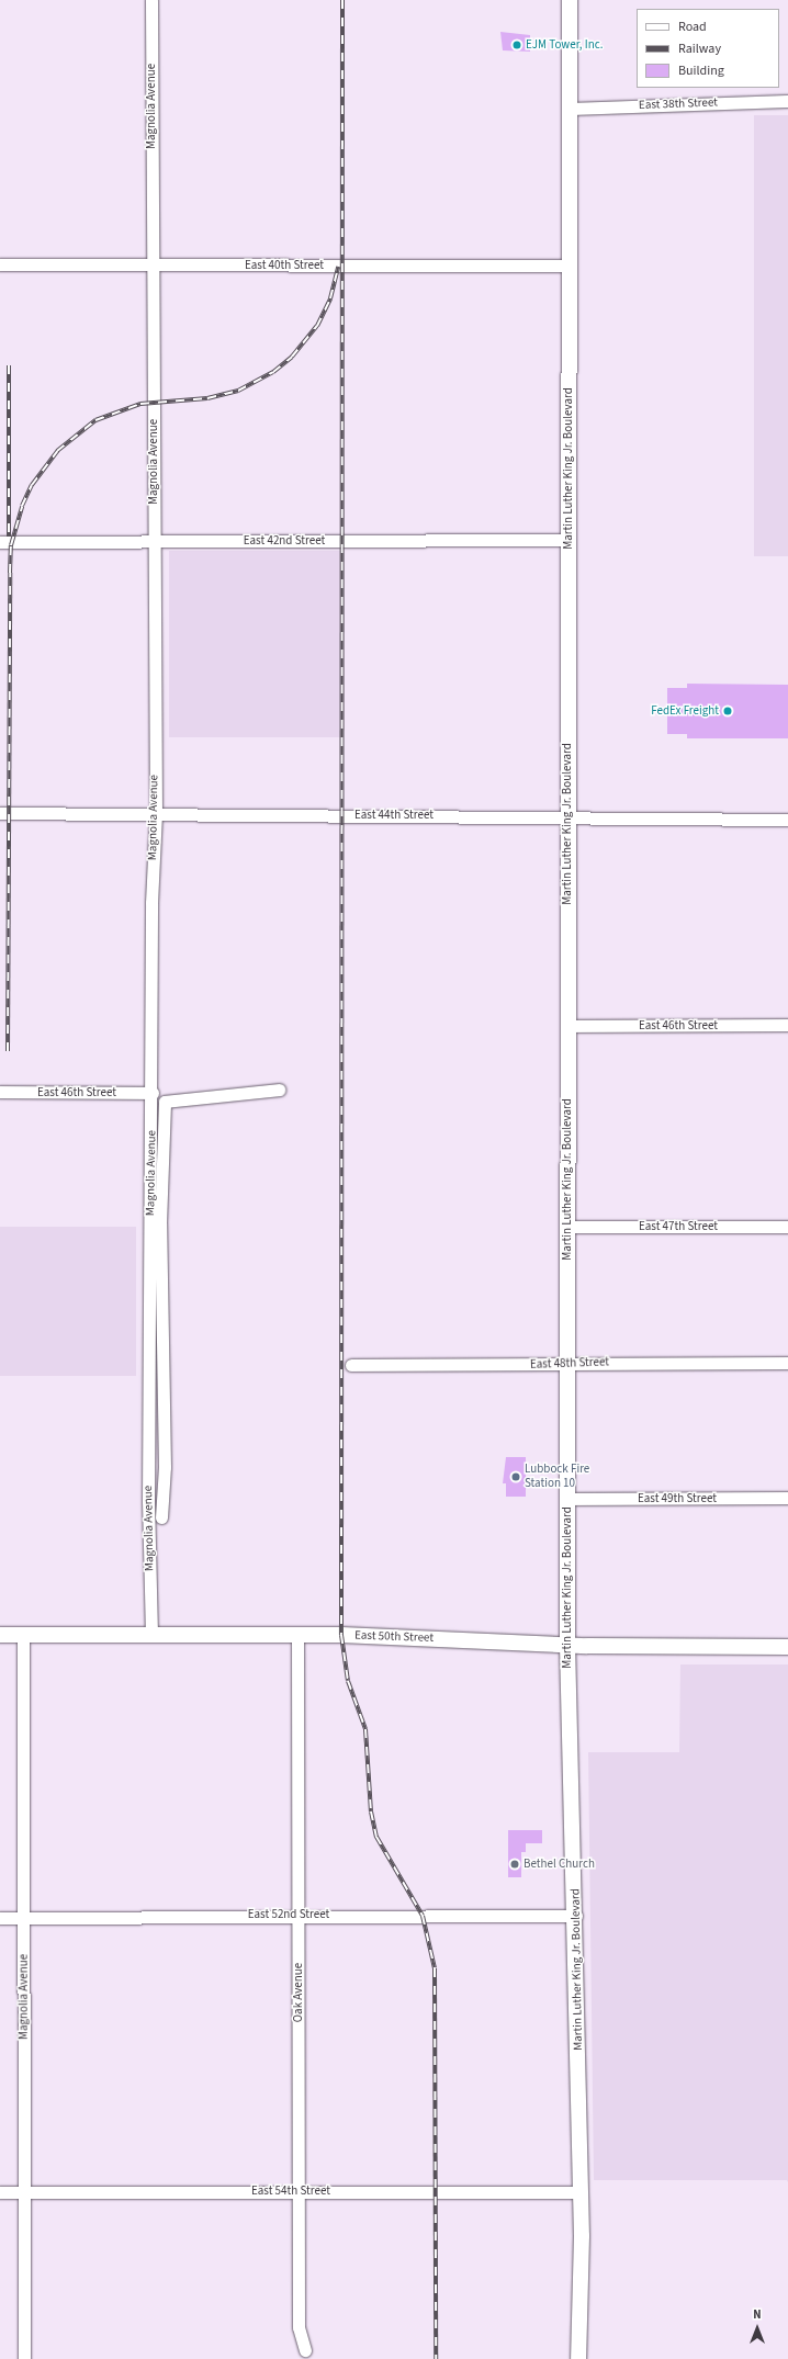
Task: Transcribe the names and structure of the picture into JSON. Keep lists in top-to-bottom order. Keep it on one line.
{"streets":{"main road":["Martin Luther King Jr. Boulevard","East 50th Street"],"street":["East 38th Street","Magnolia Avenue","East 40th Street","East 42nd Street","East 44th Street","East 46th Street","East 47th Street","East 48th Street","East 49th Street","East 52nd Street","Oak Avenue","East 54th Street"]},"crossings":[["East 38th Street","Martin Luther King Jr. Boulevard"],["Magnolia Avenue","East 40th Street"],["Magnolia Avenue","East 42nd Street"],["Magnolia Avenue","East 44th Street"],["Magnolia Avenue","East 46th Street"],["Magnolia Avenue","East 50th Street"],["Magnolia Avenue","East 52nd Street"],["Magnolia Avenue","East 54th Street"],["East 40th Street","Martin Luther King Jr. Boulevard"],["Martin Luther King Jr. Boulevard","East 42nd Street"],["Martin Luther King Jr. Boulevard","East 44th Street"],["Martin Luther King Jr. Boulevard","East 46th Street"],["Martin Luther King Jr. Boulevard","East 47th Street"],["Martin Luther King Jr. Boulevard","East 48th Street"],["Martin Luther King Jr. Boulevard","East 49th Street"],["Martin Luther King Jr. Boulevard","East 50th Street"],["Martin Luther King Jr. Boulevard","East 52nd Street"],["Martin Luther King Jr. Boulevard","East 54th Street"],["East 50th Street","Oak Avenue"],["East 52nd Street","Oak Avenue"],["Oak Avenue","East 54th Street"]],"places":["EJM Tower, Inc.","FedEx Freight","Lubbock Fire Station 10","Bethel Church"],"legend":["Road","Railway","Building"],"north":"top"}
